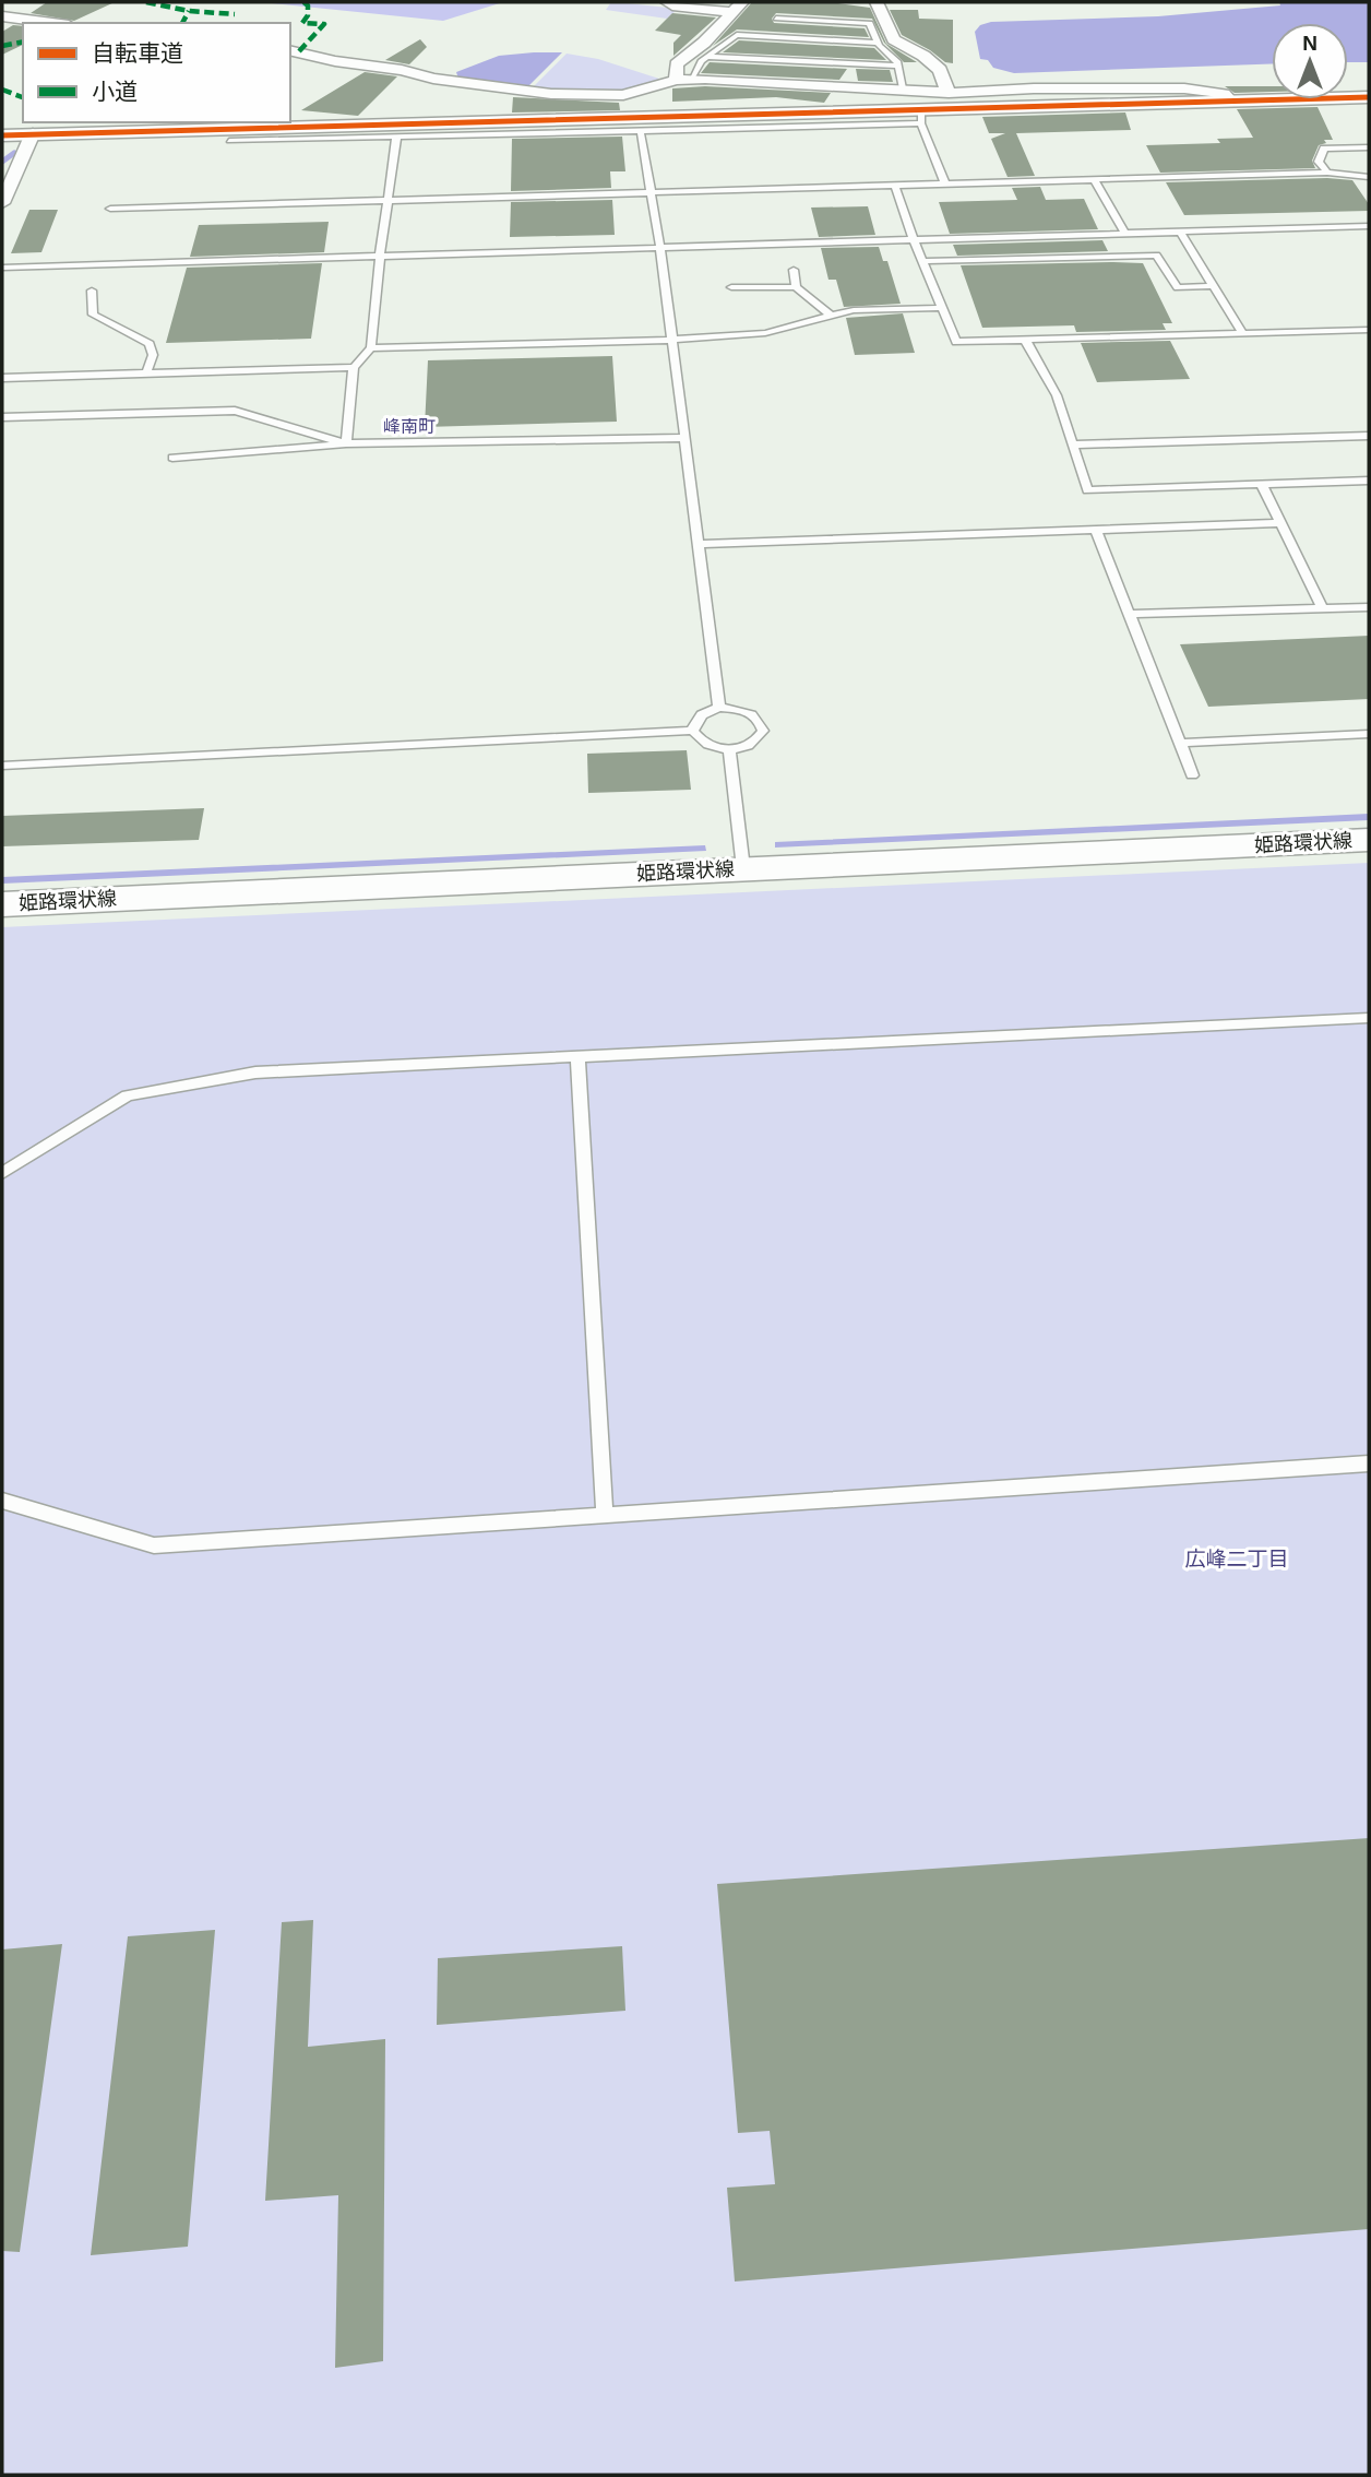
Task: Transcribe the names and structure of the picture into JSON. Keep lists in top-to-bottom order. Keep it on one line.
{"streets":{"main road":["姫路環状線"]},"districts":["峰南町","広峰二丁目"],"legend":["自転車道","小道"],"north":"top"}
